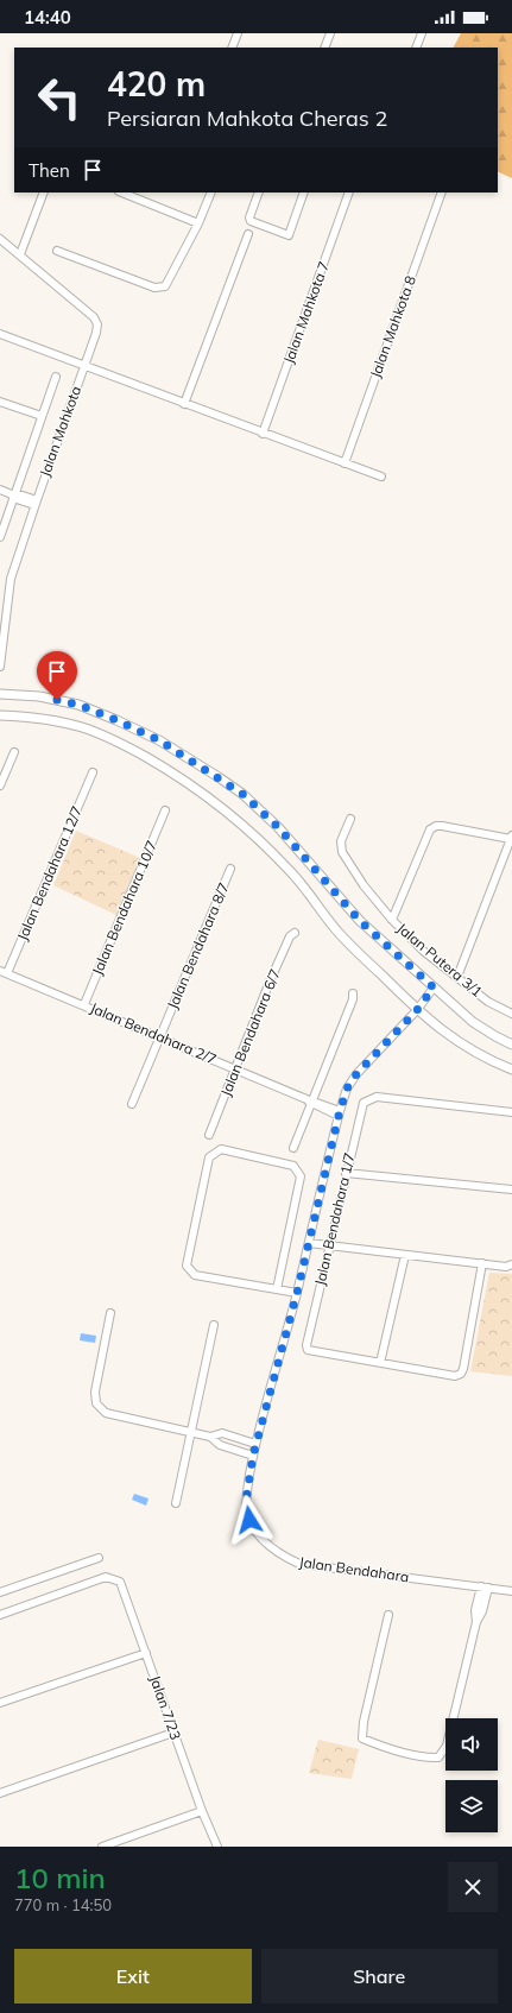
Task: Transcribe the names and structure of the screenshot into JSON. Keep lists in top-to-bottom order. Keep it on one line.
{"streets":{"street":["Jalan Mahkota 7","Jalan Mahkota 8","Jalan Mahkota","Jalan Bendahara 12/7","Jalan Bendahara 10/7","Jalan Bendahara 8/7","Jalan Putera 3/1","Jalan Bendahara 6/7","Jalan Bendahara 2/7","Jalan Bendahara 1/7","Jalan Bendahara","Jalan 7/23"]},"crossings":[["Jalan Bendahara 12/7","Jalan Bendahara 2/7"],["Jalan Bendahara 10/7","Jalan Bendahara 2/7"],["Jalan Bendahara 8/7","Jalan Bendahara 2/7"],["Jalan Bendahara 6/7","Jalan Bendahara 2/7"],["Jalan Bendahara 2/7","Jalan Bendahara"]],"page":{"status":"14:40","turn":["420 m","Persiaran Mahkota Cheras 2"],"then":"Then","heading":["10 min","770 m · 14:50"],"buttons":["Exit","Share"]}}
